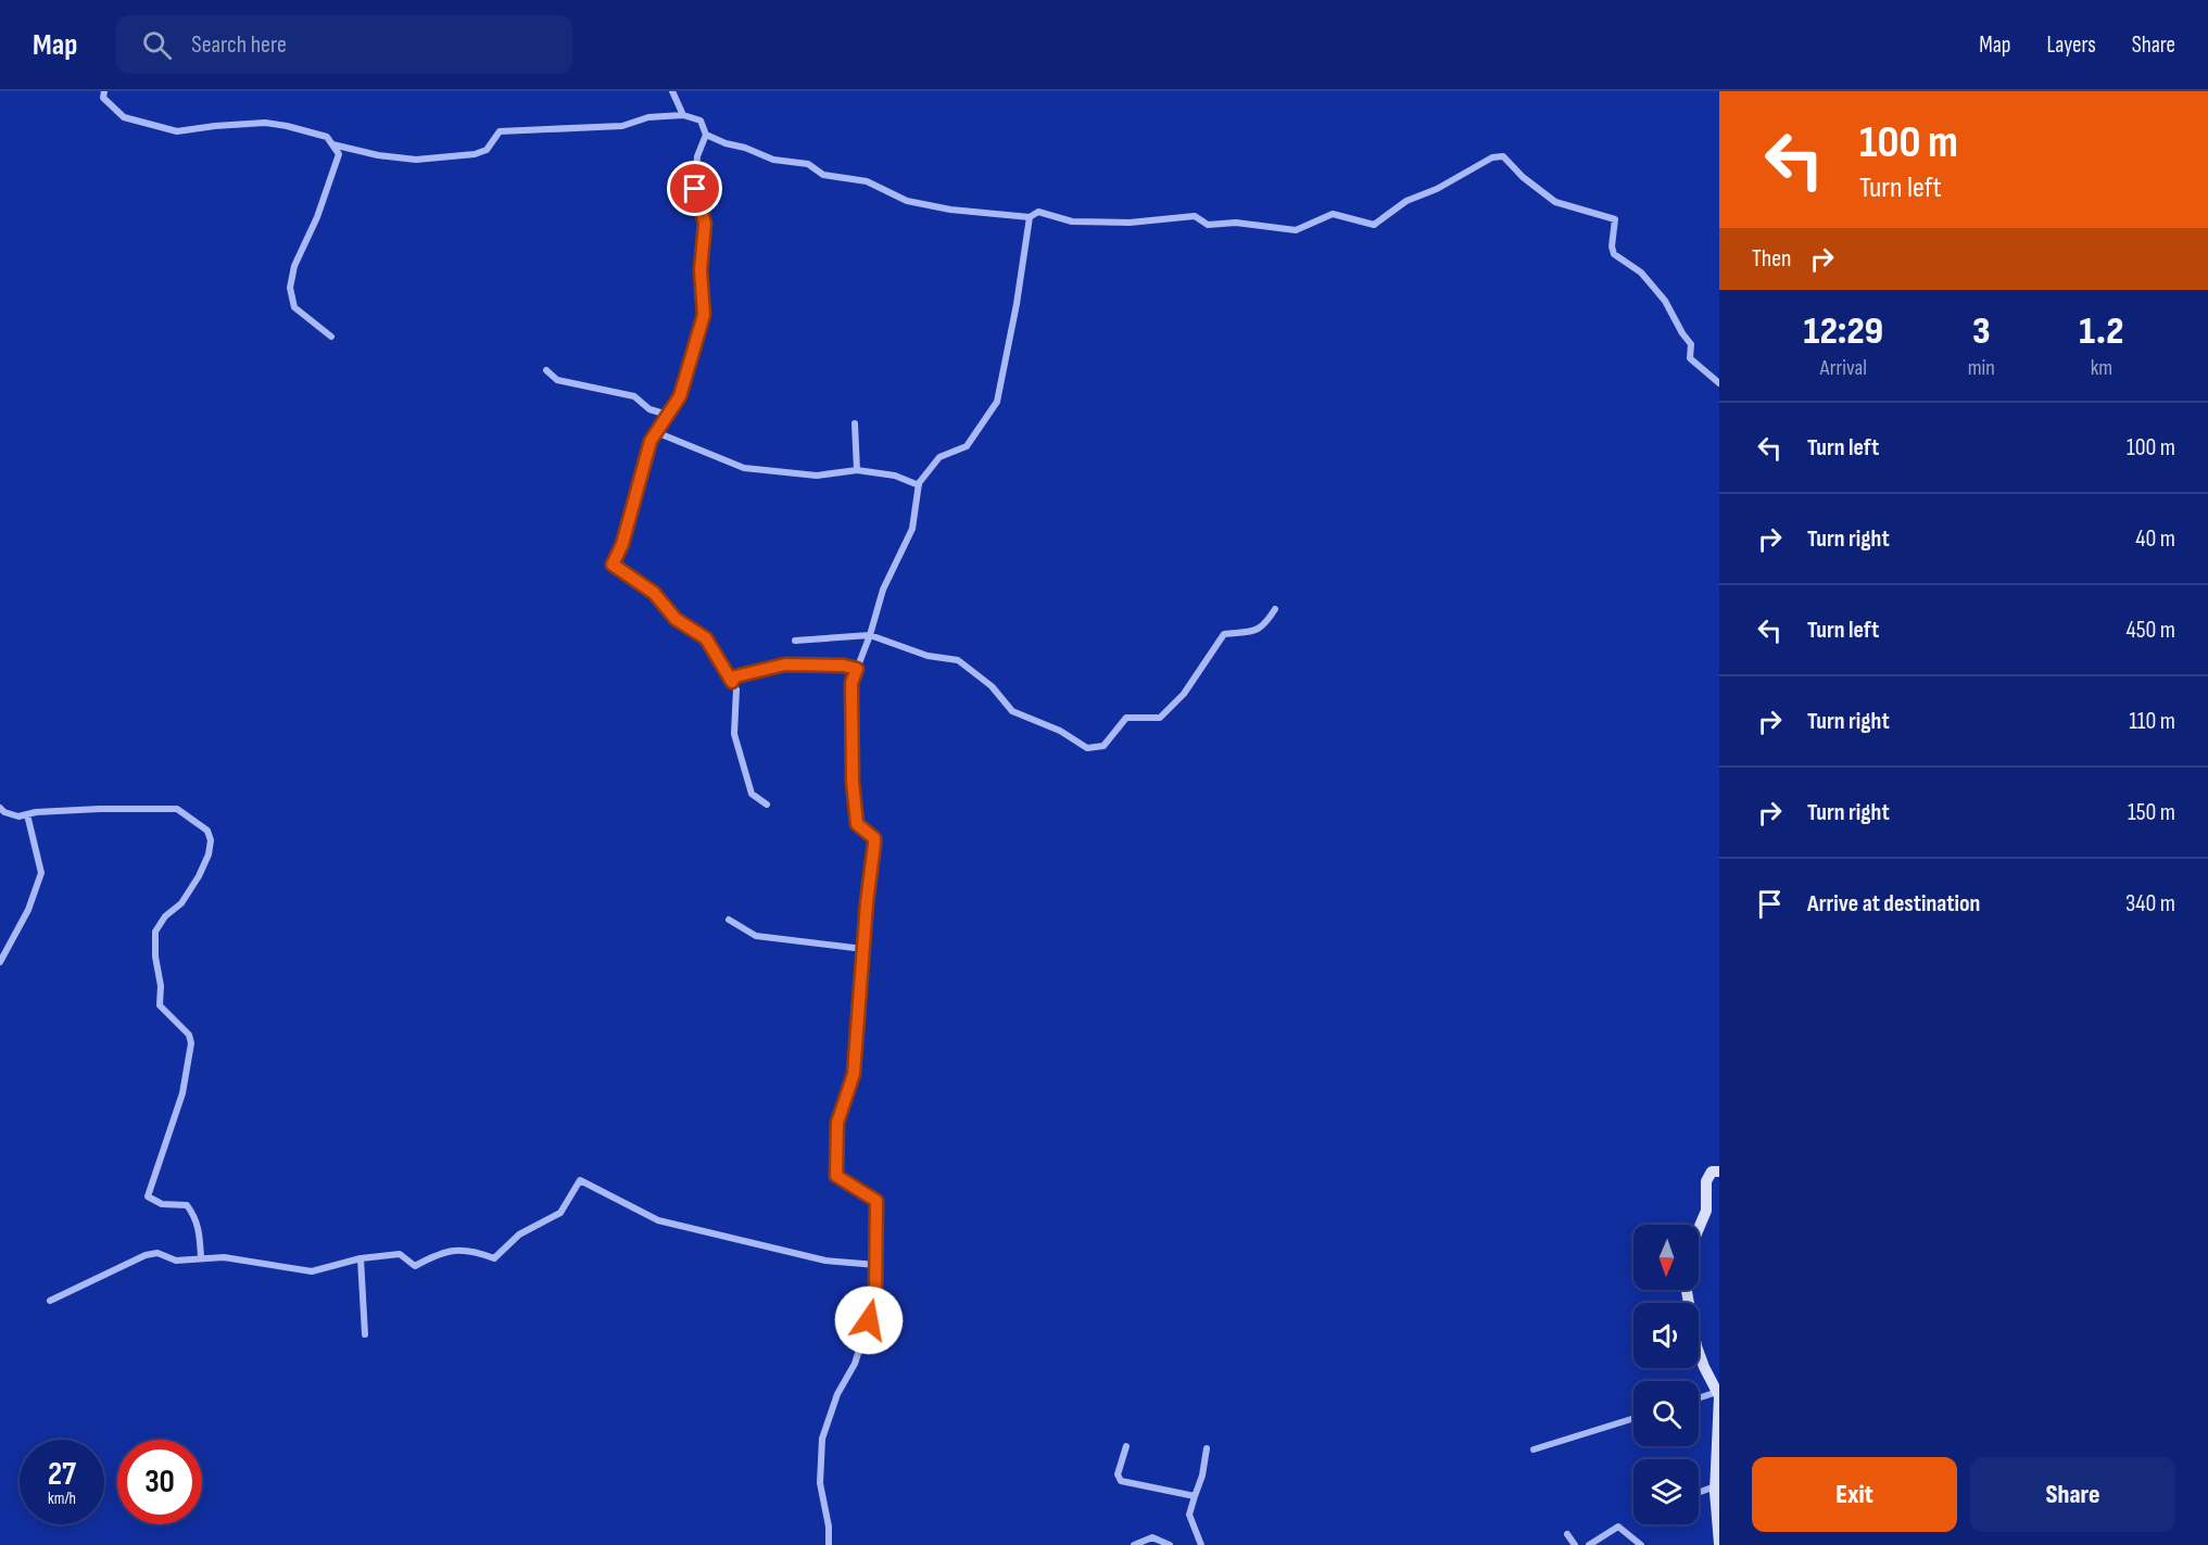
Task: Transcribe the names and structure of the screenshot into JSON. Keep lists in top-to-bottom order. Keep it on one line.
{"north":"bottom","page":{"header":"Map","search":"Search here","nav":["Map","Layers","Share"],"turn":["100 m","Turn left"],"then":"Then","eta":["12:29","Arrival","3","min","1.2","km"],"list":[{"name":"Turn left","value":"100 m"},{"name":"Turn right","value":"40 m"},{"name":"Turn left","value":"450 m"},{"name":"Turn right","value":"110 m"},{"name":"Turn right","value":"150 m"},{"name":"Arrive at destination","value":"340 m"}],"speed":"27 km/h","limit":"30","buttons":["Exit","Share"]}}
